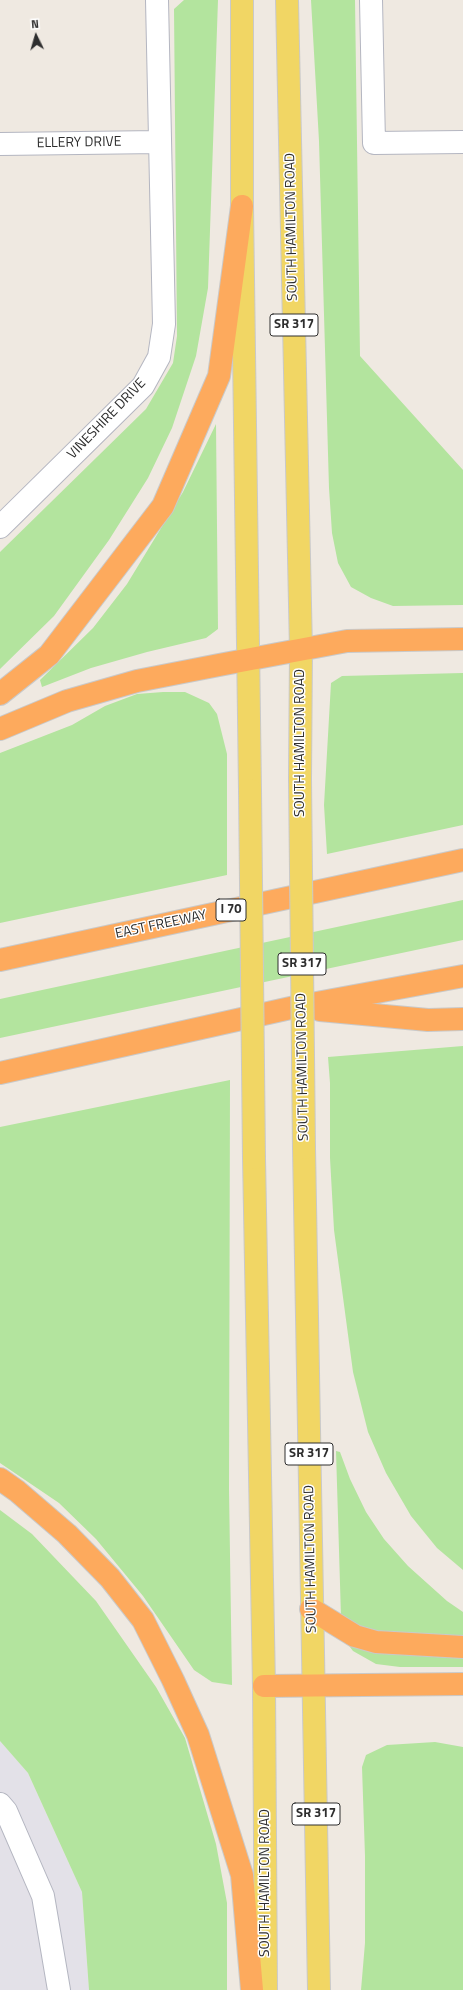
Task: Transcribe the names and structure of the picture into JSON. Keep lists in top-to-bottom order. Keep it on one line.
{"streets":{"highway":["I 70","EAST FREEWAY"],"main road":["SOUTH HAMILTON ROAD","SR 317"],"street":["ELLERY DRIVE","VINESHIRE DRIVE"]},"crossings":[["ELLERY DRIVE","VINESHIRE DRIVE"]],"north":"top"}
